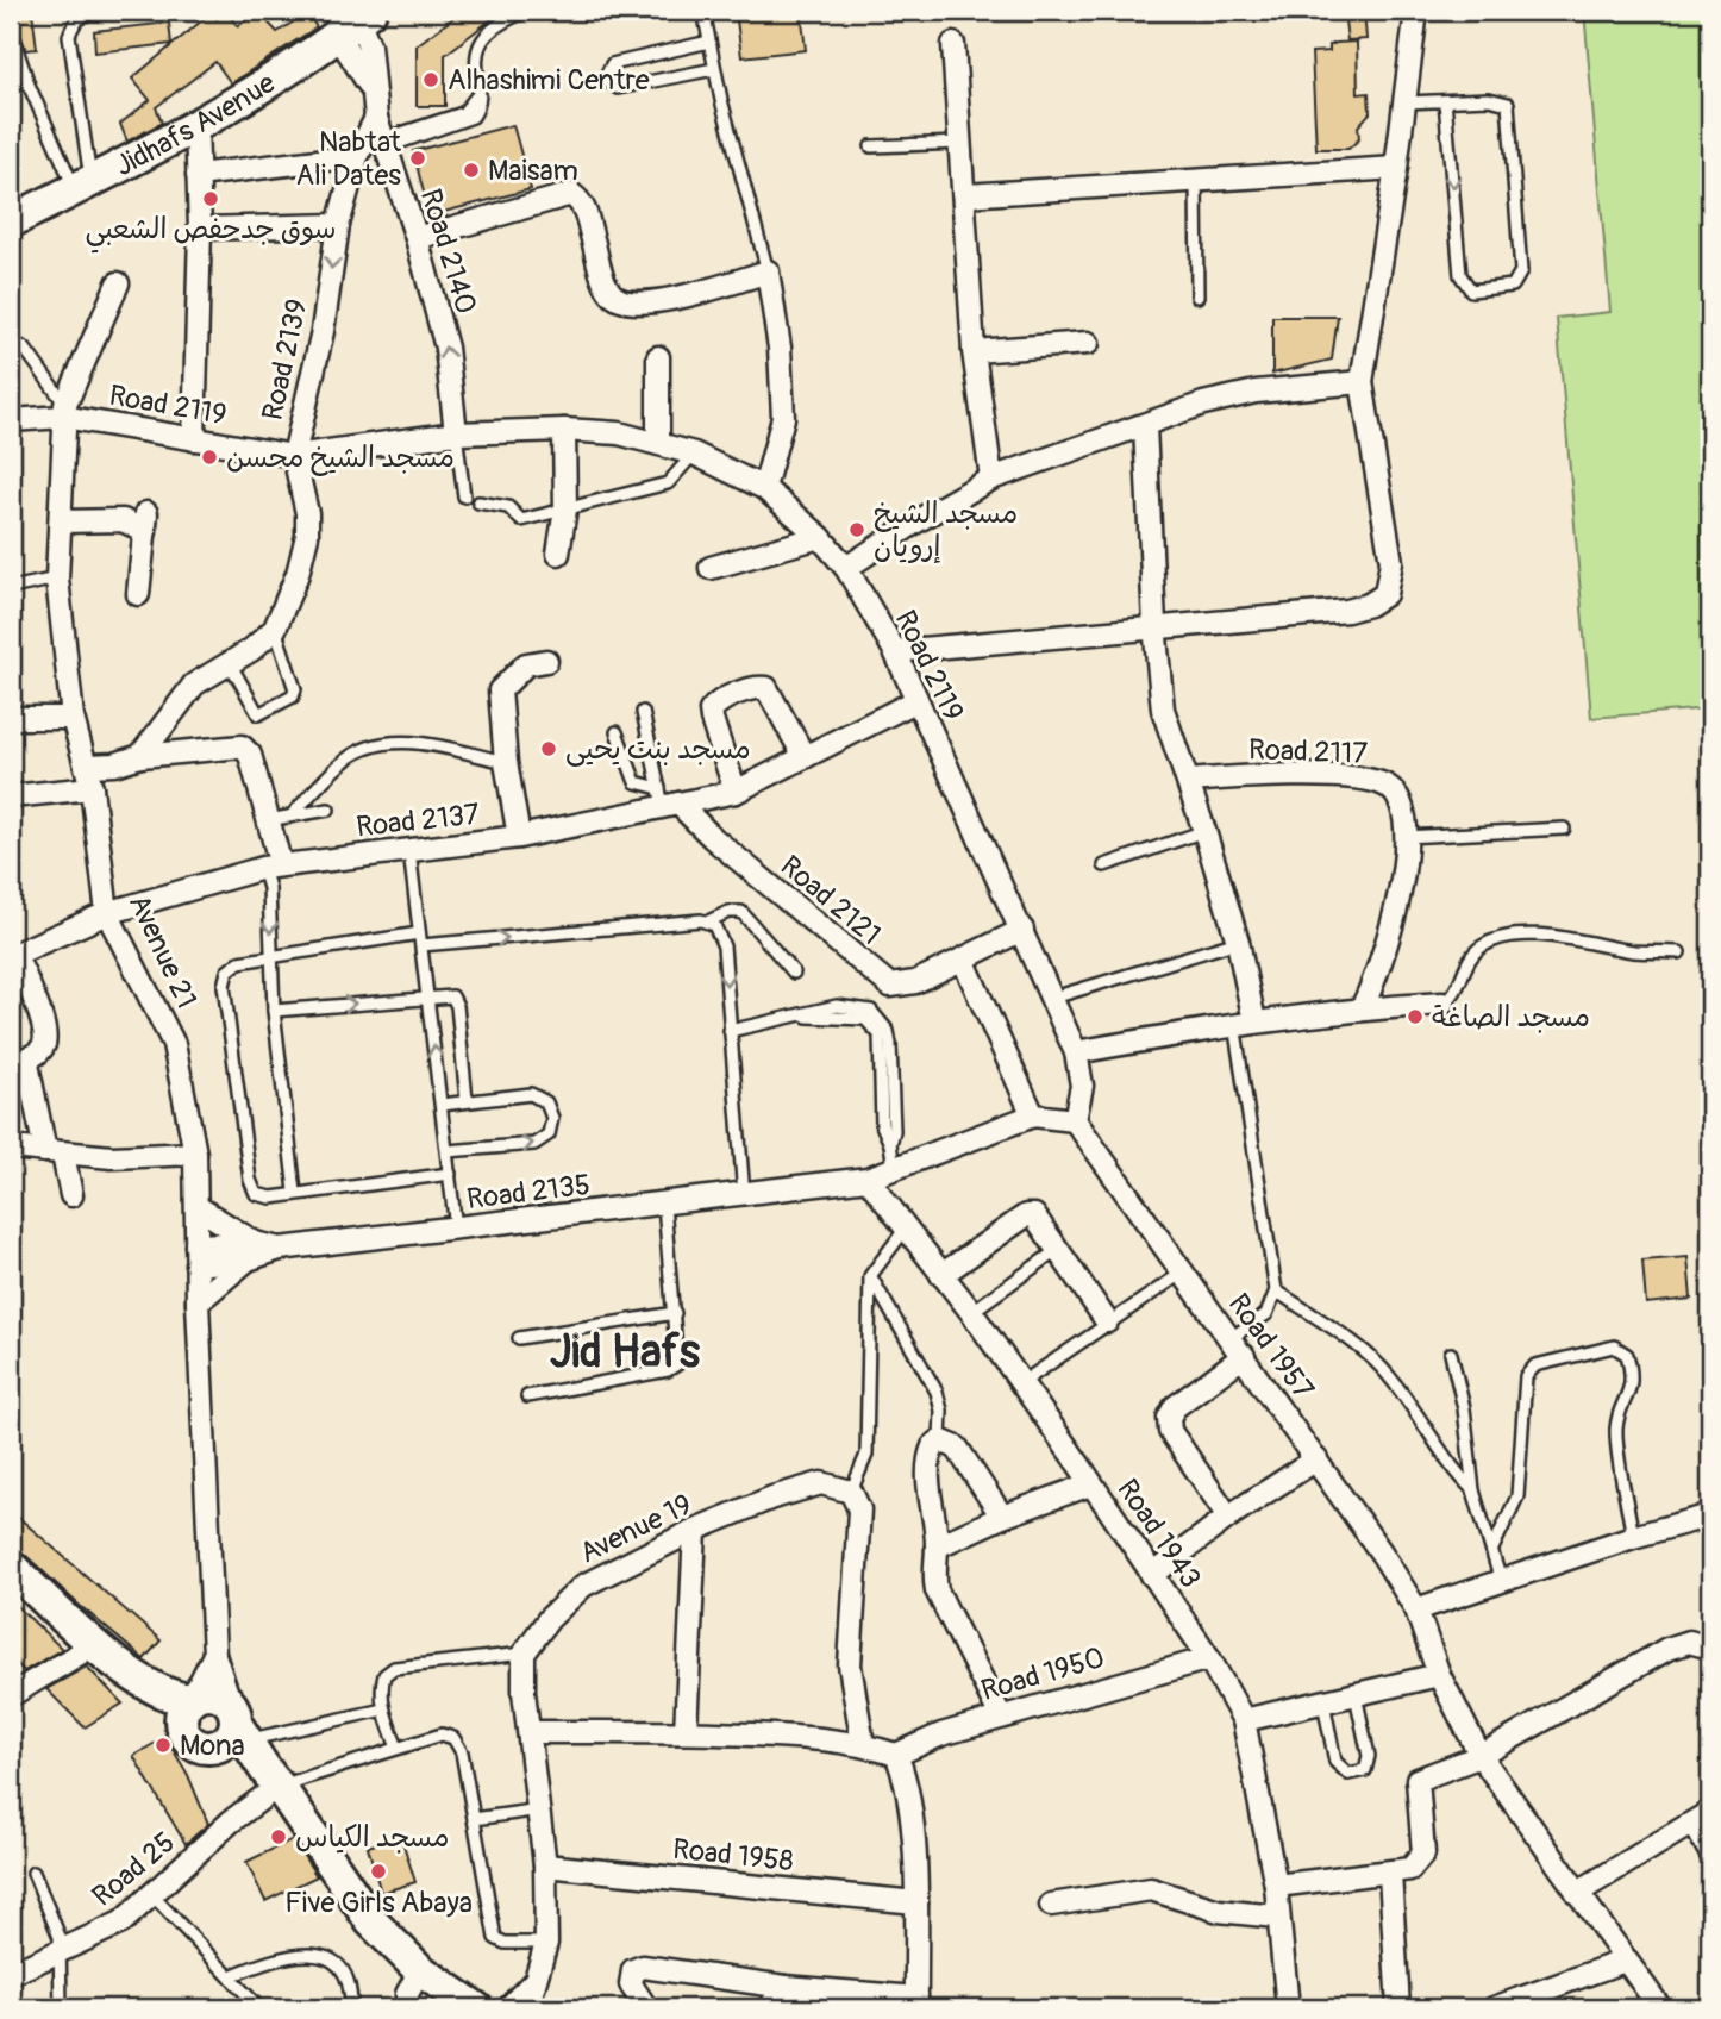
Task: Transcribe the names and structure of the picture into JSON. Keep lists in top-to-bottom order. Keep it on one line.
{"streets":{"street":["Jidhafs Avenue","Road 2140","Road 2139","Road 2119","Road 2117","Road 2137","Road 2121","Avenue 21","Road 2135","Road 1957","Avenue 19","Road 1943","Road 1950","Road 1958","Road 25"]},"crossings":[["Jidhafs Avenue","Road 2140"],["Road 2140","Road 2139"],["Road 2140","Road 2119"],["Road 2139","Road 2119"],["Road 2119","Road 2137"],["Road 2119","Road 2121"],["Road 2119","Avenue 21"],["Road 2119","Road 1957"],["Road 2137","Road 2121"],["Road 2137","Avenue 21"],["Road 2135","Road 1943"],["Road 1943","Road 1950"]],"one_way":["Road 2140"],"districts":["Jid Hafs"],"places":["Alhashimi Centre","Nabtat Ali Dates","Maisam","سوق جدحفص الشعبي","مسجد الشيخ محسن","مسجد الشيخ إرويان","مسجد بنت يحيى","مسجد الصاغة","Mona","مسجد الكياس","Five Girls Abaya"]}
